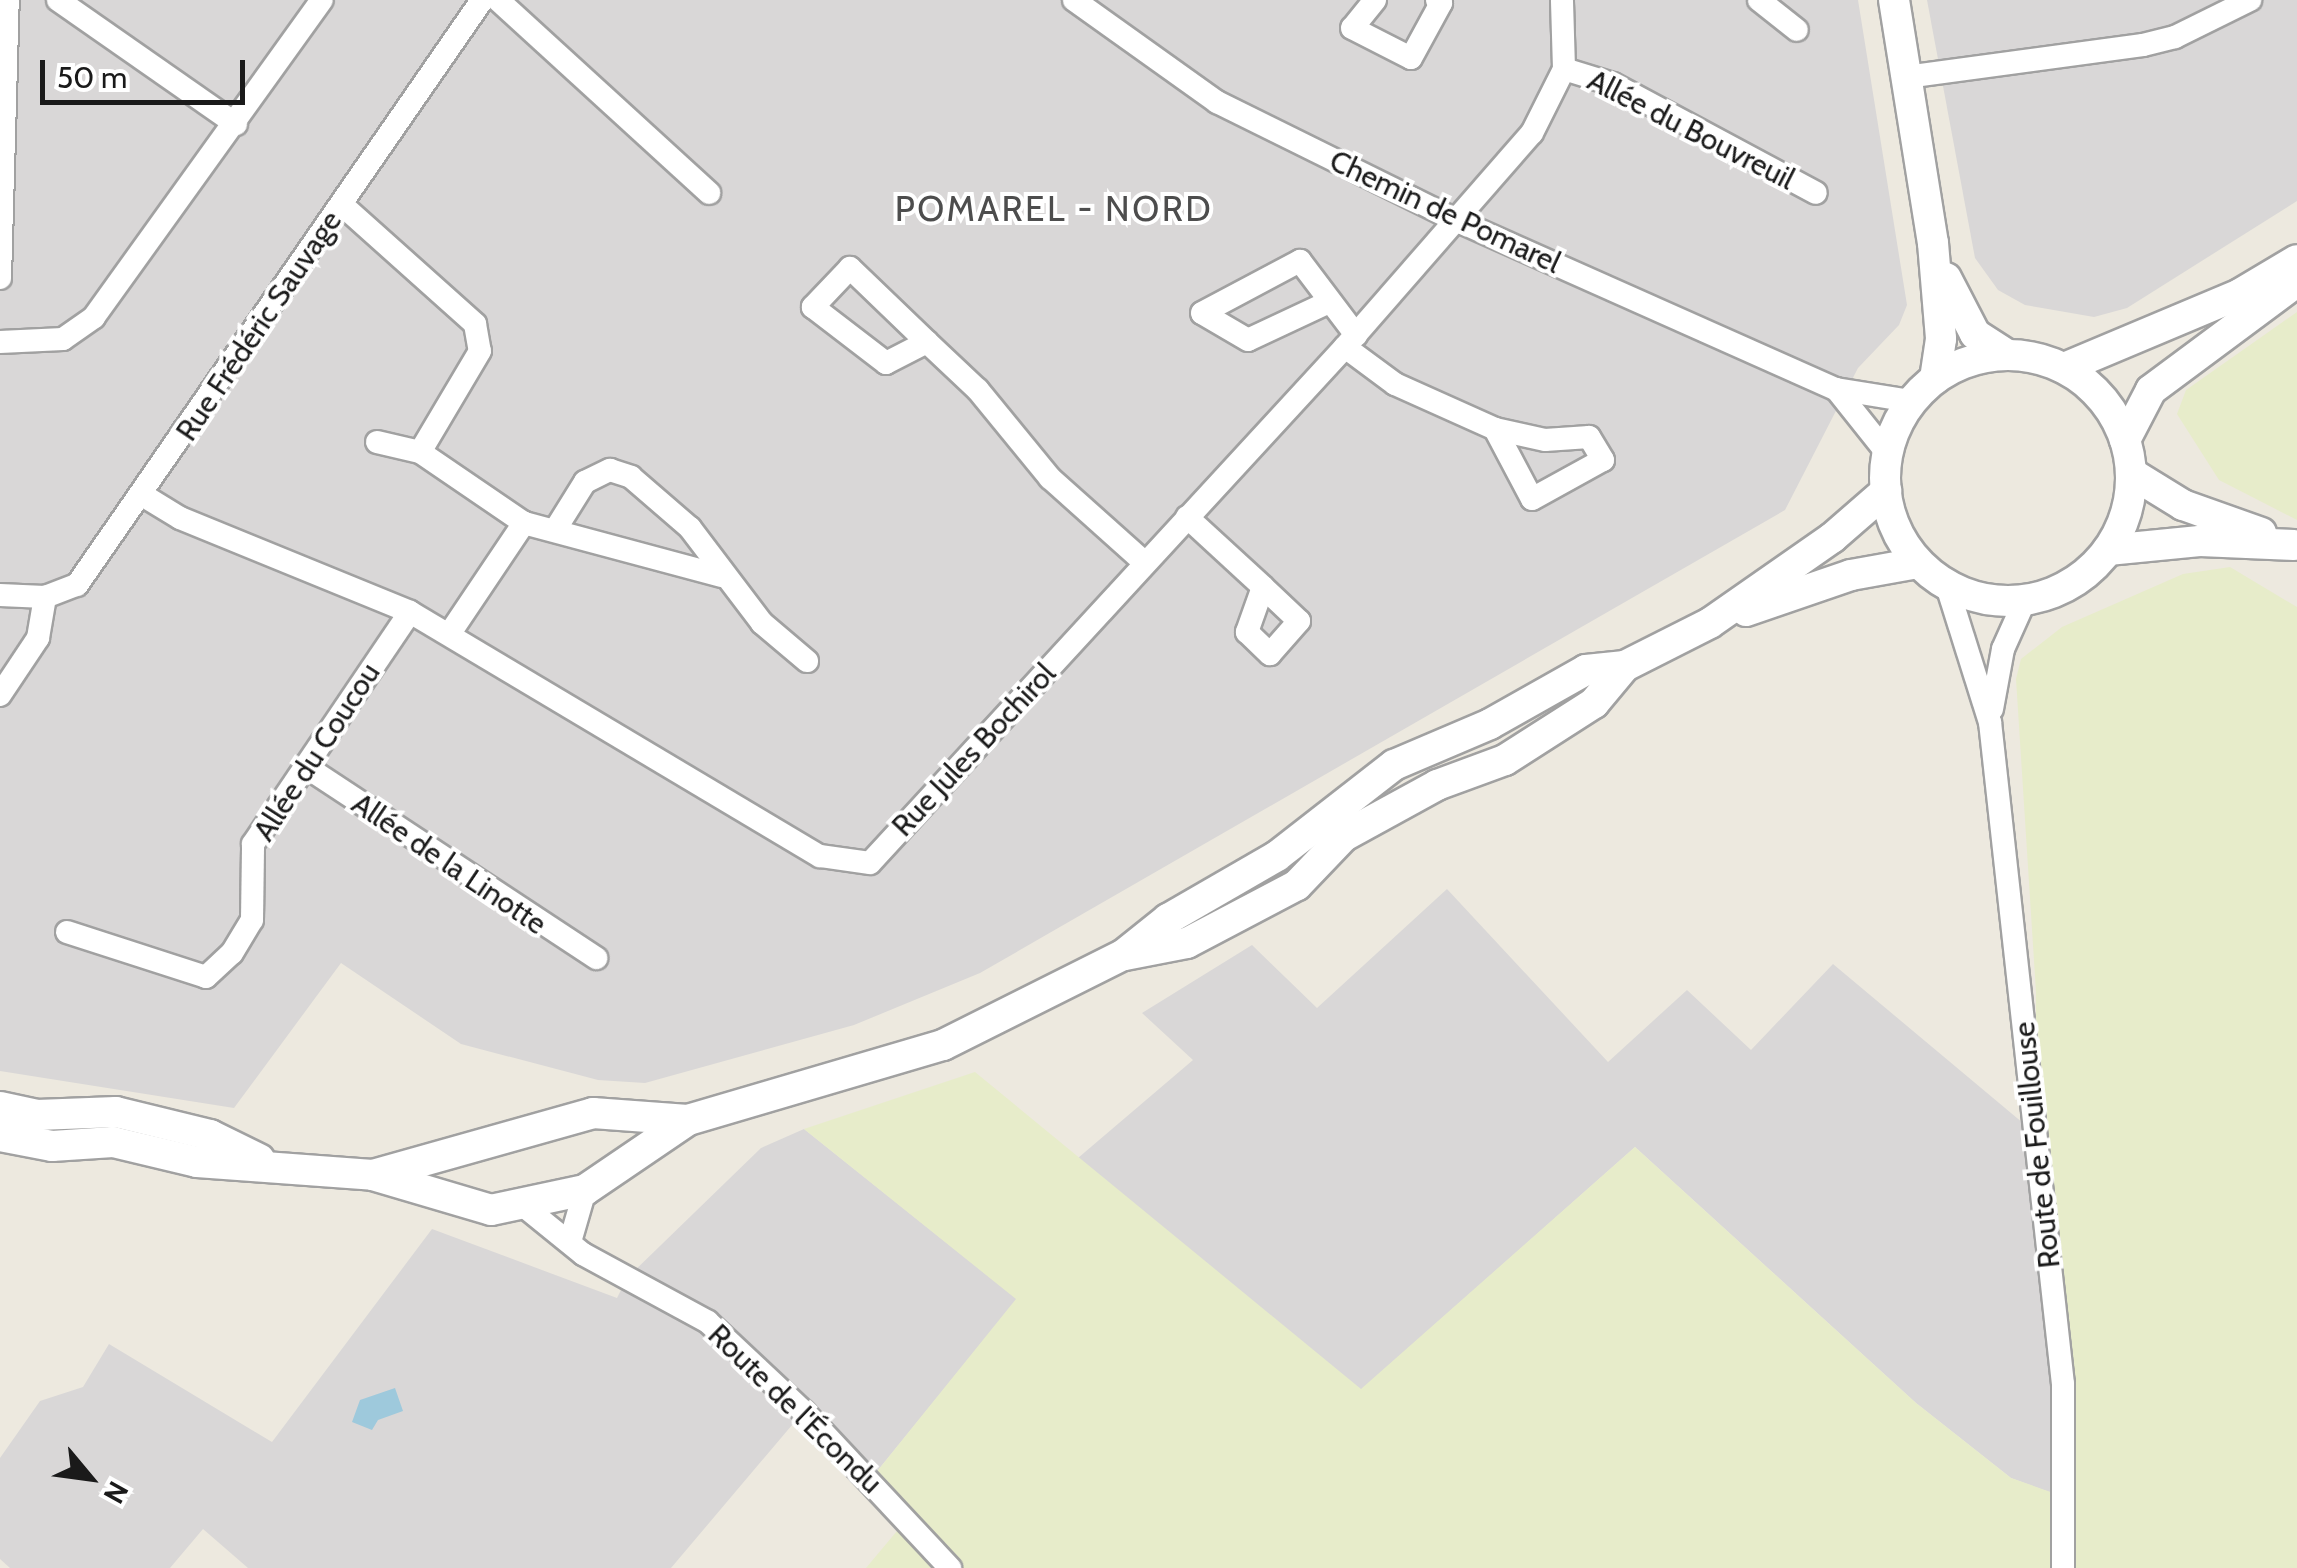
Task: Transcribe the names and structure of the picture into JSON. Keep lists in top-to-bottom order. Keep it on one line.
{"streets":{"street":["Allée du Bouvreuil","Chemin de Pomarel","Rue Frédéric Sauvage","Rue Jules Bochirol","Allée du Coucou","Allée de la Linotte","Route de Fouillouse","Route de l'Écondu"]},"crossings":[["Allée du Bouvreuil","Rue Jules Bochirol"],["Chemin de Pomarel","Rue Jules Bochirol"],["Chemin de Pomarel","Route de Fouillouse"],["Rue Frédéric Sauvage","Rue Jules Bochirol"],["Rue Jules Bochirol","Allée du Coucou"],["Allée du Coucou","Allée de la Linotte"]],"districts":["POMAREL - NORD"],"scale_bar":"50 m","north":"bottom right"}
